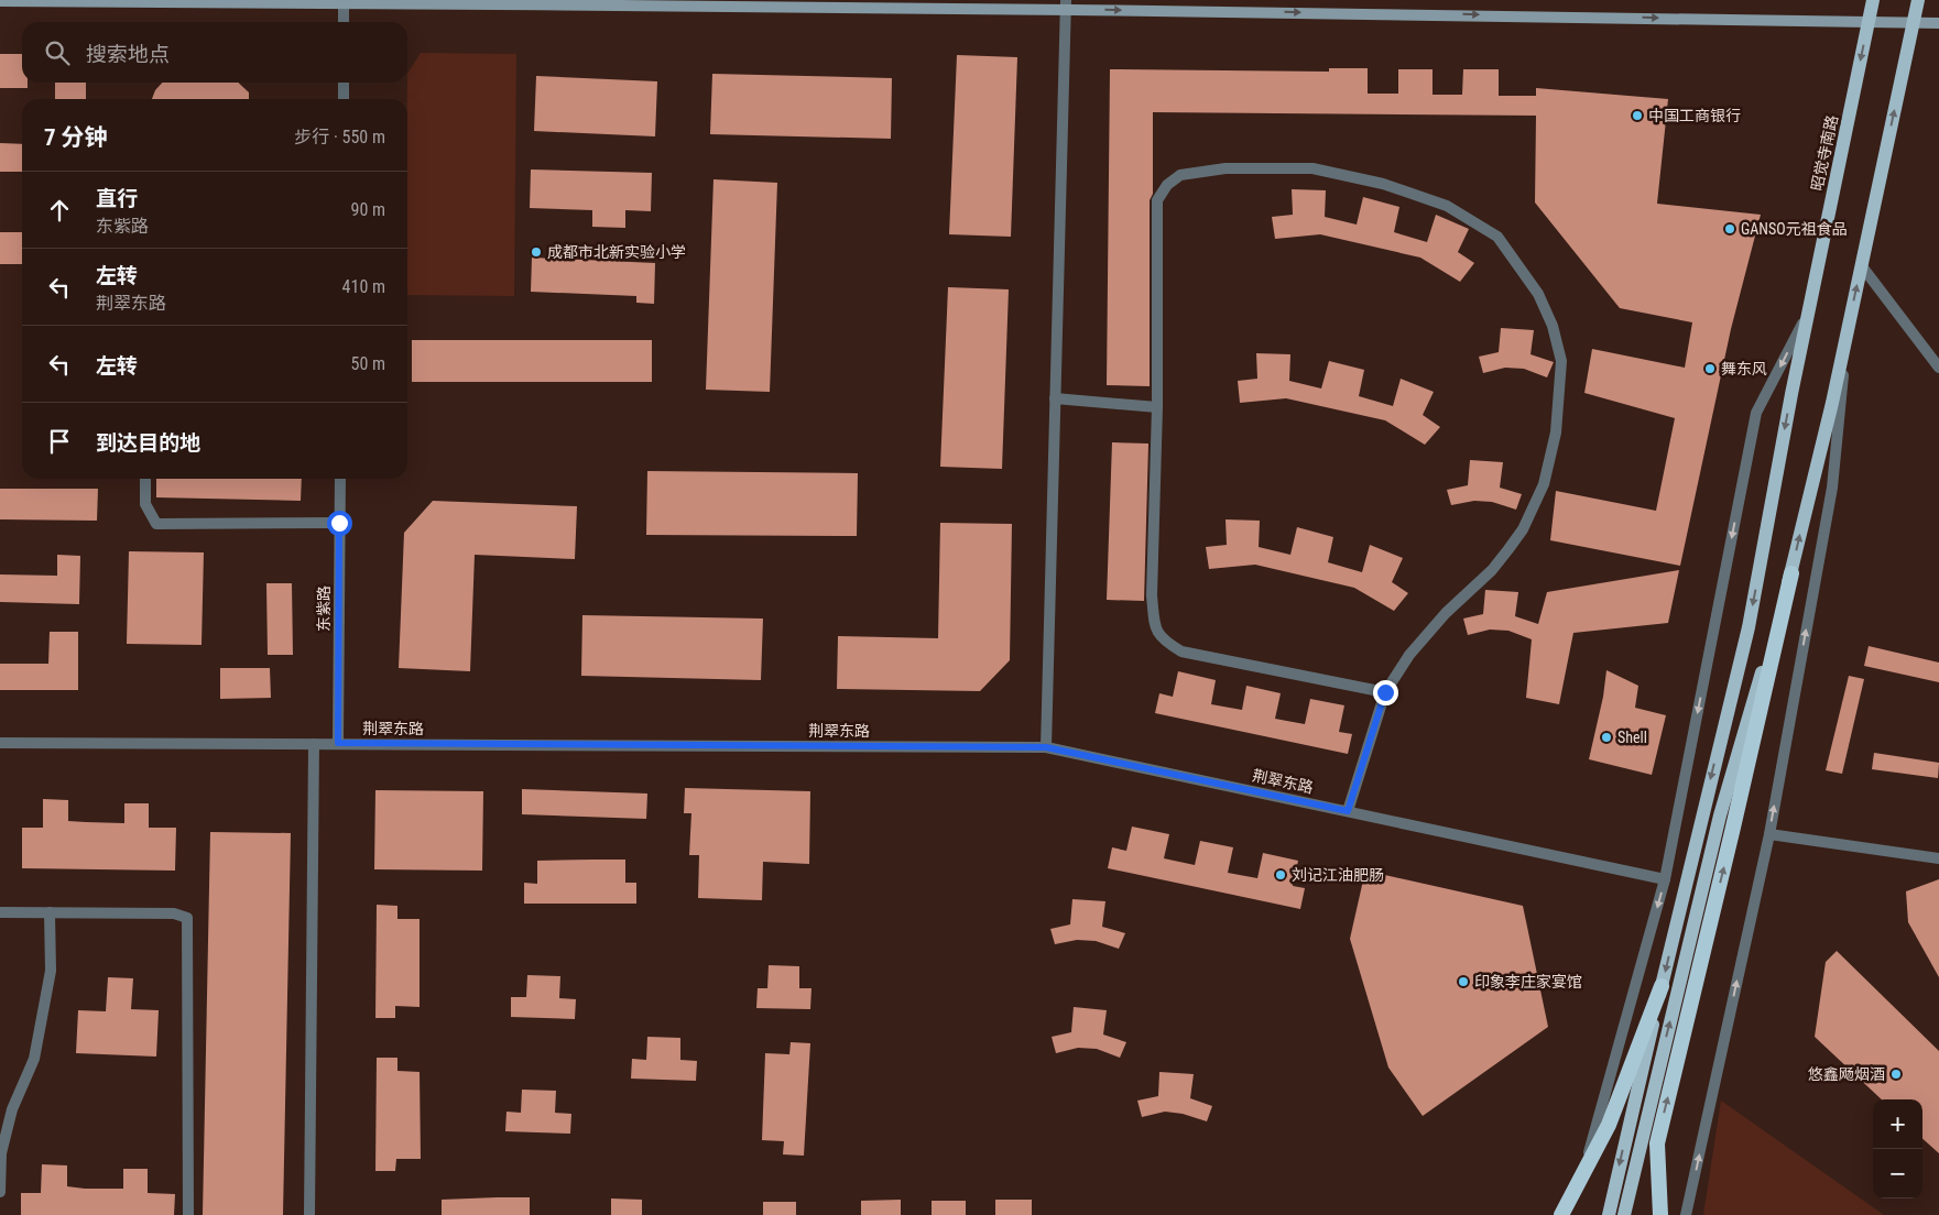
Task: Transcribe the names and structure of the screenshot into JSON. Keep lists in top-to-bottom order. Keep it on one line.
{"streets":{"main road":["昭觉寺南路"],"street":["东紫路","荆翠东路"]},"crossings":[["东紫路","荆翠东路"]],"places":["中国工商银行","GANSO元祖食品","成都市北新实验小学","舞东风","Shell","刘记江油肥肠","印象李庄家宴馆","悠鑫飏烟酒"],"page":{"search":"搜索地点","heading":["7 分钟","步行 · 550 m"],"list":[["直行","东紫路","90 m"],["左转","荆翠东路","410 m"],["左转","50 m"],"到达目的地"],"map_buttons":["+","−"]}}
